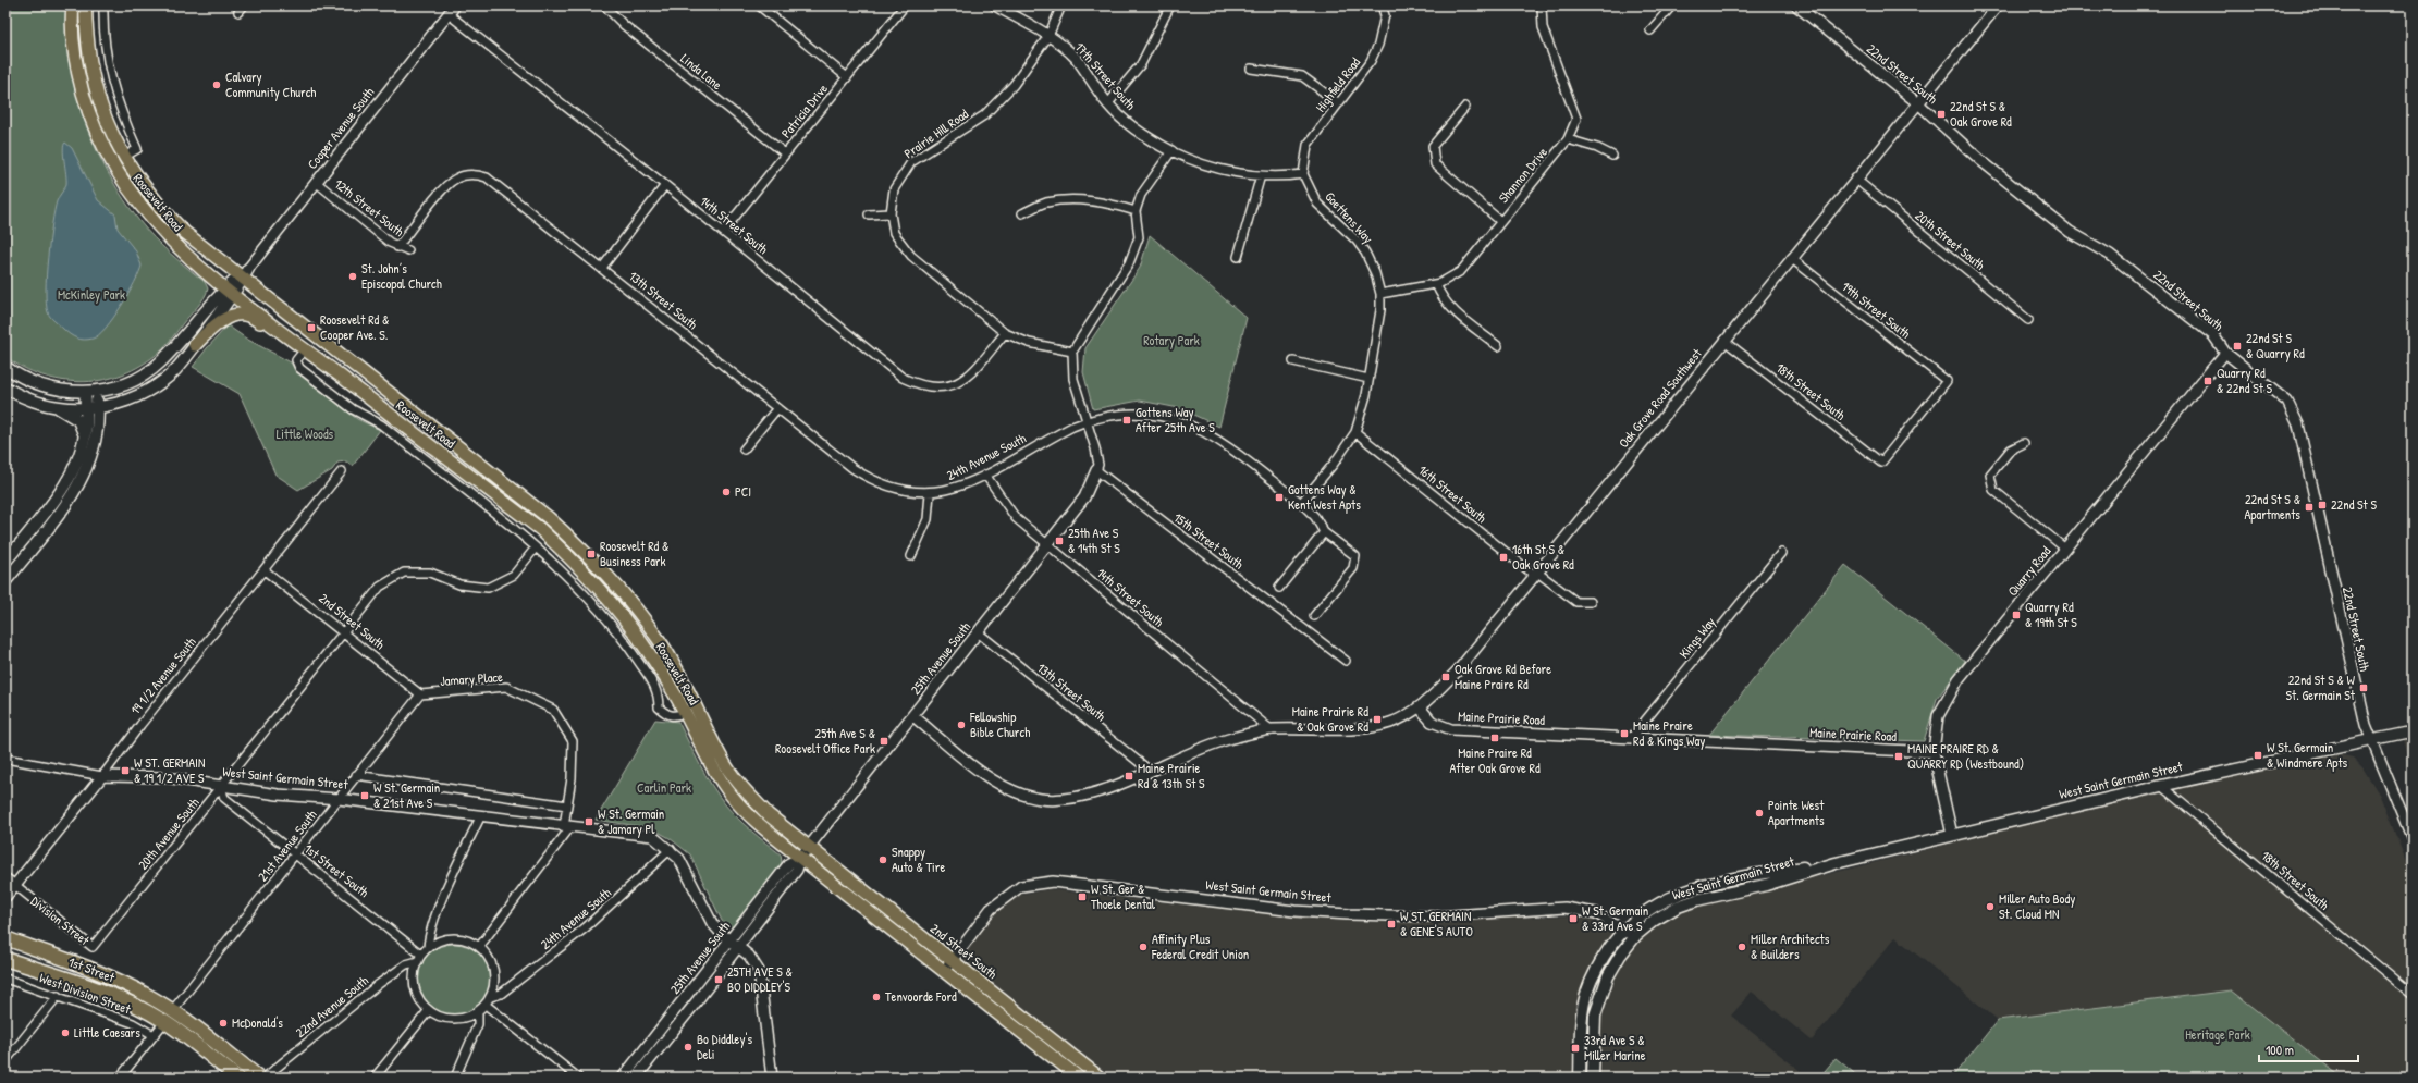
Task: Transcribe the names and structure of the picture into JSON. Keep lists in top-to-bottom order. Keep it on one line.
{"streets":{"highway":["1st Street"],"main road":["Cooper Avenue South","Roosevelt Road","2nd Street South","West Saint Germain Street"],"street":["Linda Lane","22nd Street South","17th Street South","Highfield Road","Patricia Drive","Prairie Hill Road","Shannon Drive","12th Street South","Goettens Way","14th Street South","20th Street South","13th Street South","19th Street South","18th Street South","Oak Grove Road Southwest","24th Avenue South","16th Street South","15th Street South","Quarry Road","Kings Way","25th Avenue South","19 1/2 Avenue South","Jamary Place","Maine Prairie Road","20th Avenue South","21st Avenue South","1st Street South","Division Street","West Division Street","22nd Avenue South"]},"crossings":[["Linda Lane","Patricia Drive"],["22nd Street South","Oak Grove Road Southwest"],["22nd Street South","Quarry Road"],["22nd Street South","West Saint Germain Street"],["17th Street South","Prairie Hill Road"],["Highfield Road","Goettens Way"],["Patricia Drive","14th Street South"],["Cooper Avenue South","Roosevelt Road"],["Cooper Avenue South","12th Street South"],["Cooper Avenue South","14th Street South"],["Prairie Hill Road","14th Street South"],["Shannon Drive","Goettens Way"],["Roosevelt Road","2nd Street South"],["Roosevelt Road","25th Avenue South"],["12th Street South","13th Street South"],["Goettens Way","16th Street South"],["14th Street South","24th Avenue South"],["14th Street South","25th Avenue South"],["20th Street South","Oak Grove Road Southwest"],["13th Street South","24th Avenue South"],["13th Street South","25th Avenue South"],["19th Street South","18th Street South"],["19th Street South","Oak Grove Road Southwest"],["18th Street South","Oak Grove Road Southwest"],["18th Street South","West Saint Germain Street"],["Oak Grove Road Southwest","16th Street South"],["Oak Grove Road Southwest","Maine Prairie Road"],["24th Avenue South","Jamary Place"],["24th Avenue South","West Saint Germain Street"],["24th Avenue South","1st Street South"],["24th Avenue South","22nd Avenue South"],["15th Street South","25th Avenue South"],["Quarry Road","Maine Prairie Road"],["Quarry Road","West Saint Germain Street"],["2nd Street South","25th Avenue South"],["2nd Street South","19 1/2 Avenue South"],["2nd Street South","Jamary Place"],["2nd Street South","West Saint Germain Street"],["2nd Street South","20th Avenue South"],["2nd Street South","21st Avenue South"],["Kings Way","Maine Prairie Road"],["25th Avenue South","West Saint Germain Street"],["19 1/2 Avenue South","West Saint Germain Street"],["19 1/2 Avenue South","Division Street"],["Jamary Place","West Saint Germain Street"],["Jamary Place","21st Avenue South"],["Jamary Place","1st Street South"],["Jamary Place","22nd Avenue South"],["West Saint Germain Street","20th Avenue South"],["West Saint Germain Street","21st Avenue South"],["West Saint Germain Street","1st Street South"],["20th Avenue South","1st Street South"],["20th Avenue South","Division Street"],["21st Avenue South","1st Street South"],["21st Avenue South","1st Street"],["1st Street South","22nd Avenue South"]],"parks":["McKinley Park","Rotary Park","Little Woods","Carlin Park","Heritage Park"],"places":{"other":["Calvary Community Church","St. John’s Episcopal Church","PCI","Fellowship Bible Church","Pointe West Apartments","Snappy Auto & Tire","Miller Auto Body St. Cloud MN","Affinity Plus Federal Credit Union","Miller Architects & Builders","Tenvoorde Ford","McDonald's","Little Caesars","Bo Diddley's Deli"],"transit":["22nd St S & Oak Grove Rd","Roosevelt Rd & Cooper Ave. S.","22nd St S & Quarry Rd","Quarry Rd & 22nd St S","Gottens Way After 25th Ave S","Gottens Way & Kent West Apts","22nd St S","22nd St S & Apartments","25th Ave S & 14th St S","Roosevelt Rd & Business Park","16th St S & Oak Grove Rd","Quarry Rd & 19th St S","Oak Grove Rd Before Maine Praire Rd","22nd St S & W St. Germain St","Maine Prairie Rd & Oak Grove Rd","Maine Praire Rd & Kings Way","Maine Praire Rd After Oak Grove Rd","25th Ave S & Roosevelt Office Park","W St. Germain & Windmere Apts","MAINE PRAIRE RD & QUARRY RD (Westbound)","W ST. GERMAIN & 19 1/2 AVE S","Maine Prairie Rd & 13th St S","W St. Germain & 21st Ave S","W St. Germain & Jamary Pl","W St. Ger & Thoele Dental","W St. Germain & 33rd Ave S","W ST. GERMAIN & GENE'S AUTO","25TH AVE S & BO DIDDLEY'S","33rd Ave S & Miller Marine"]},"scale_bar":"100 m"}
